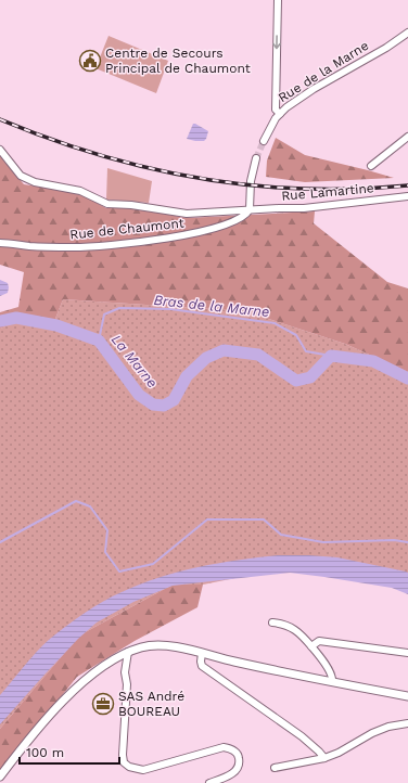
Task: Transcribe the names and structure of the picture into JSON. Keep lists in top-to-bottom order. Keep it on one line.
{"streets":{"street":["Rue de la Marne","Rue Lamartine","Rue de Chaumont"]},"crossings":[["Rue Lamartine","Rue de Chaumont"]],"water":["Bras de la Marne","La Marne"],"places":{"public building":["Centre de Secours Principal de Chaumont"],"office":["SAS André BOUREAU"]},"scale_bar":"100 m"}
